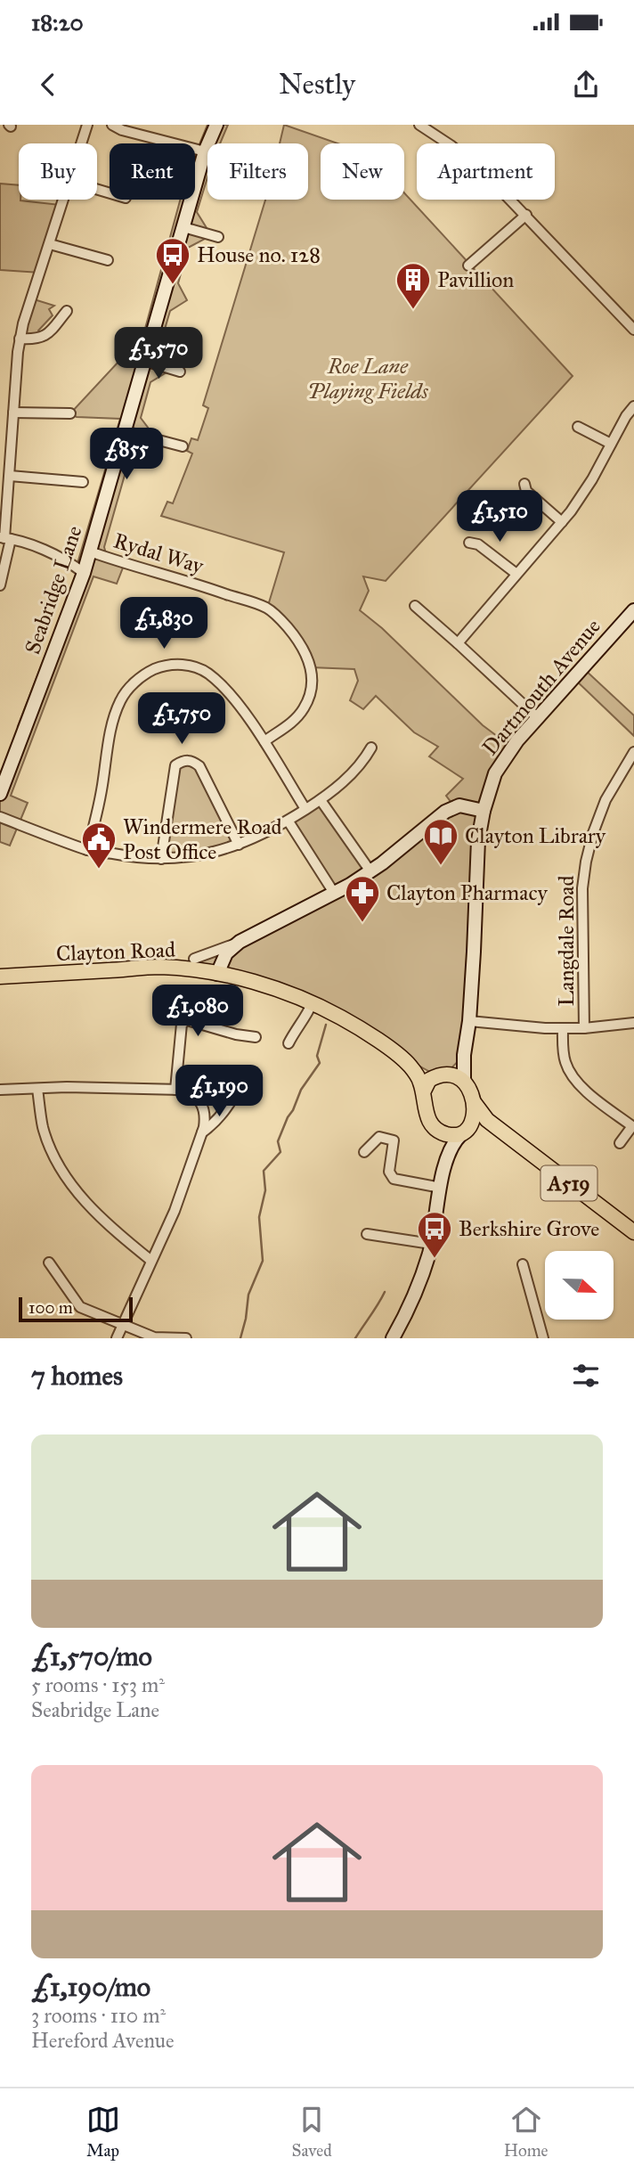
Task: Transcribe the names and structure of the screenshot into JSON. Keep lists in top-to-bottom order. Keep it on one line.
{"streets":{"main road":["Clayton Road","A519"],"street":["Rydal Way","Seabridge Lane","Dartmouth Avenue","Langdale Road"]},"crossings":[["Rydal Way","Seabridge Lane"],["Dartmouth Avenue","Clayton Road"],["Dartmouth Avenue","A519"],["Clayton Road","A519"]],"parks":["Roe Lane Playing Fields"],"places":{"bus stop":["House no. 128","Berkshire Grove"],"building":["Pavillion"],"library":["Clayton Library"],"public building":["Windermere Road Post Office"],"pharmacy":["Clayton Pharmacy"]},"scale_bar":"100 m","north":"right","page":{"status":"18:20","header":"Nestly","chip":["Buy","Rent","Filters","New","Apartment"],"price":["£1,570","£855","£1,510","£1,830","£1,750","£1,080","£1,190"],"scale":"100 m","heading":"7 homes","list":[{"name":"£1,570/mo","note":"5 rooms · 153 m² · Seabridge Lane"},{"name":"£1,190/mo","note":"3 rooms · 110 m² · Hereford Avenue"}],"tabs":["Map","Saved","Home"]}}
